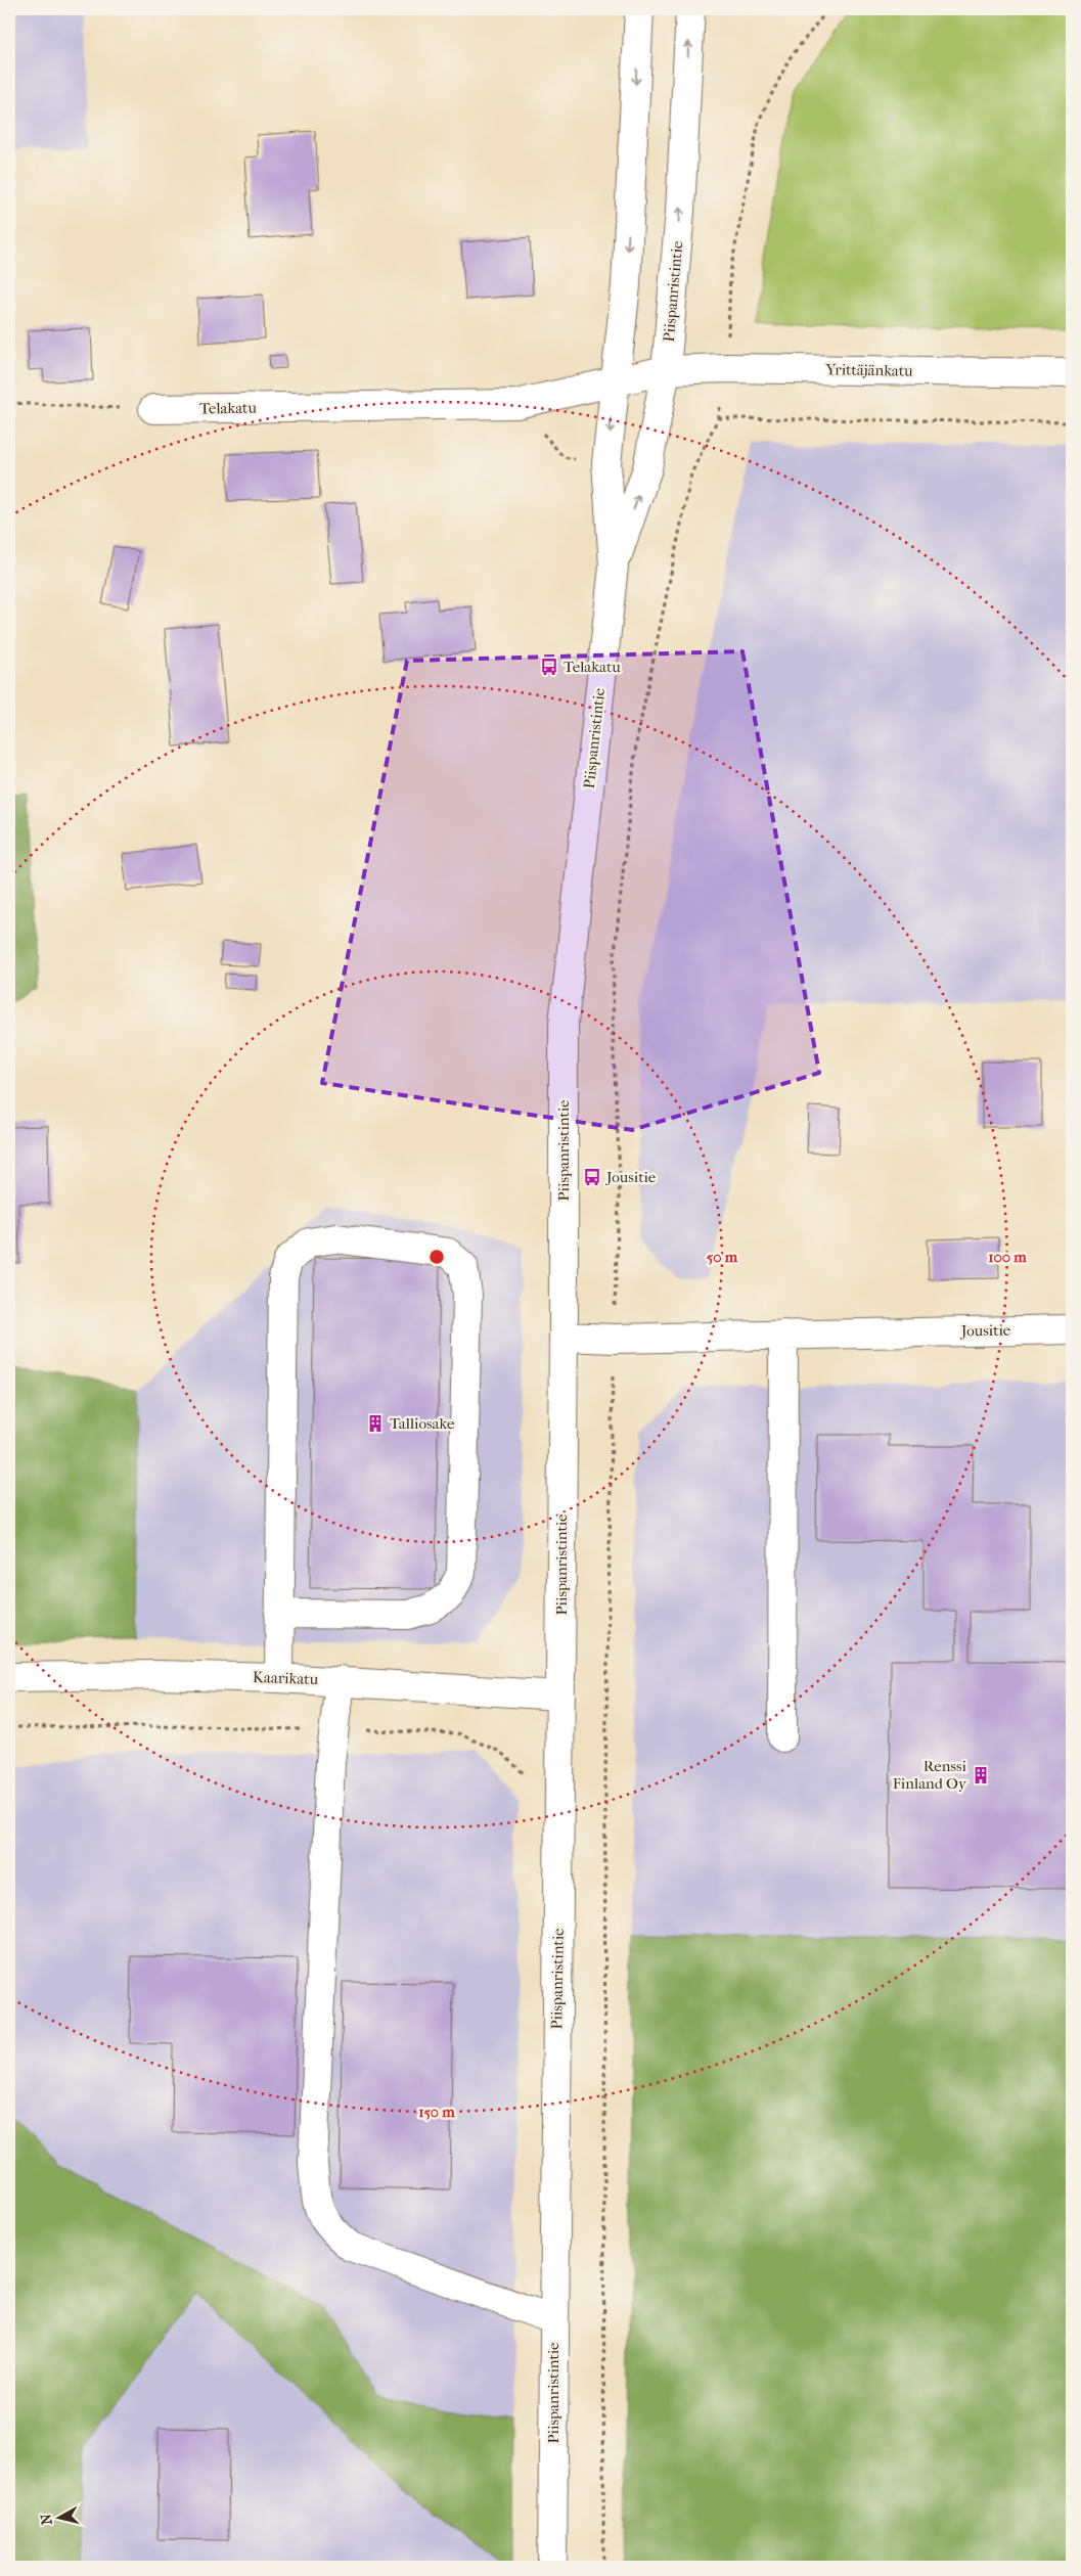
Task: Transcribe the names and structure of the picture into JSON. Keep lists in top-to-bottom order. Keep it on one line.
{"streets":{"street":["Piispanristintie","Yrittäjänkatu","Telakatu","Jousitie","Kaarikatu"]},"crossings":[["Piispanristintie","Yrittäjänkatu"],["Piispanristintie","Telakatu"],["Piispanristintie","Jousitie"],["Piispanristintie","Kaarikatu"],["Yrittäjänkatu","Telakatu"]],"places":{"bus stop":["Telakatu","Jousitie"],"building":["Talliosake","Renssi Finland Oy"]},"north":"left","rings":["50 m","100 m","150 m"]}
